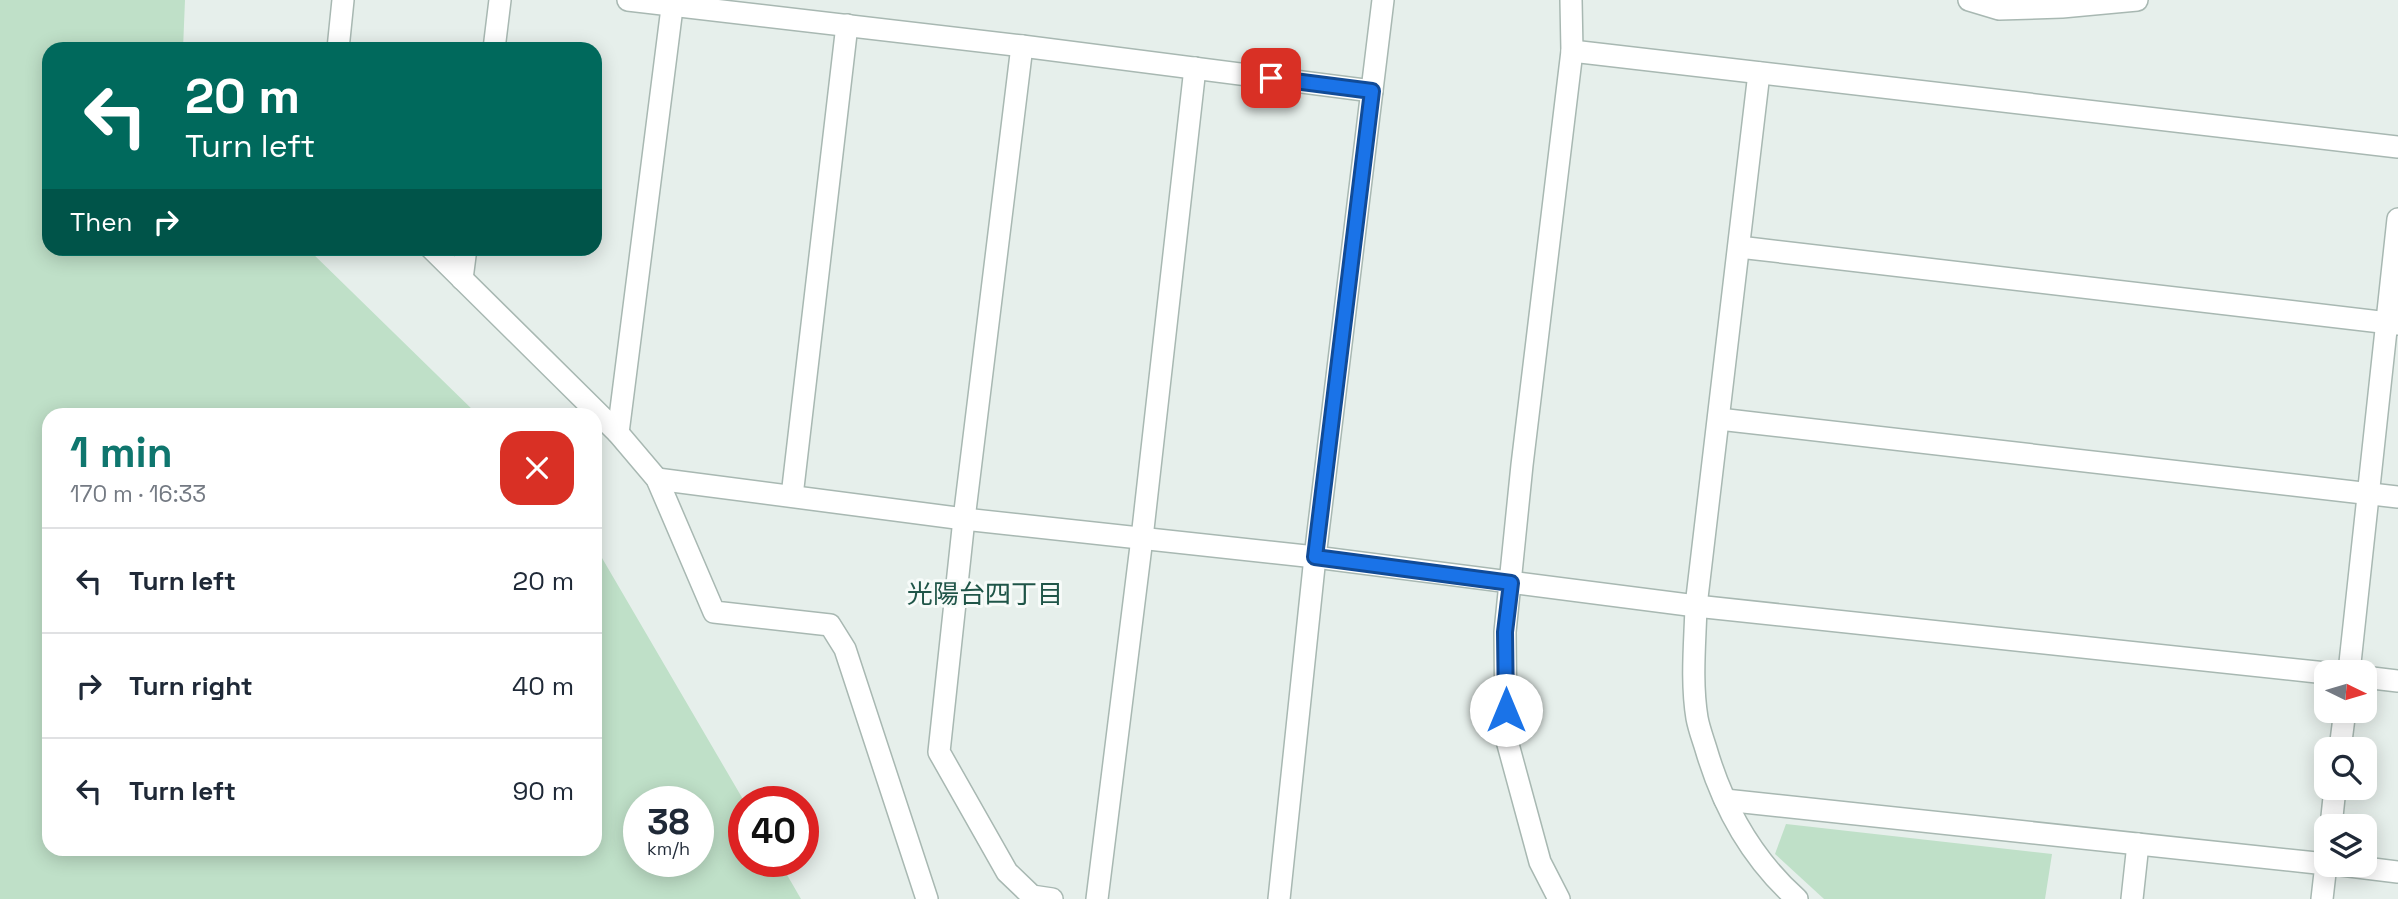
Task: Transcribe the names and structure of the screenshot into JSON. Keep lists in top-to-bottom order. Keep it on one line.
{"districts":["光陽台四丁目"],"north":"right","page":{"turn":["20 m","Turn left"],"then":"Then","heading":["1 min","170 m · 16:33"],"list":[{"name":"Turn left","value":"20 m"},{"name":"Turn right","value":"40 m"},{"name":"Turn left","value":"90 m"}],"speed":"38 km/h","limit":"40"}}
